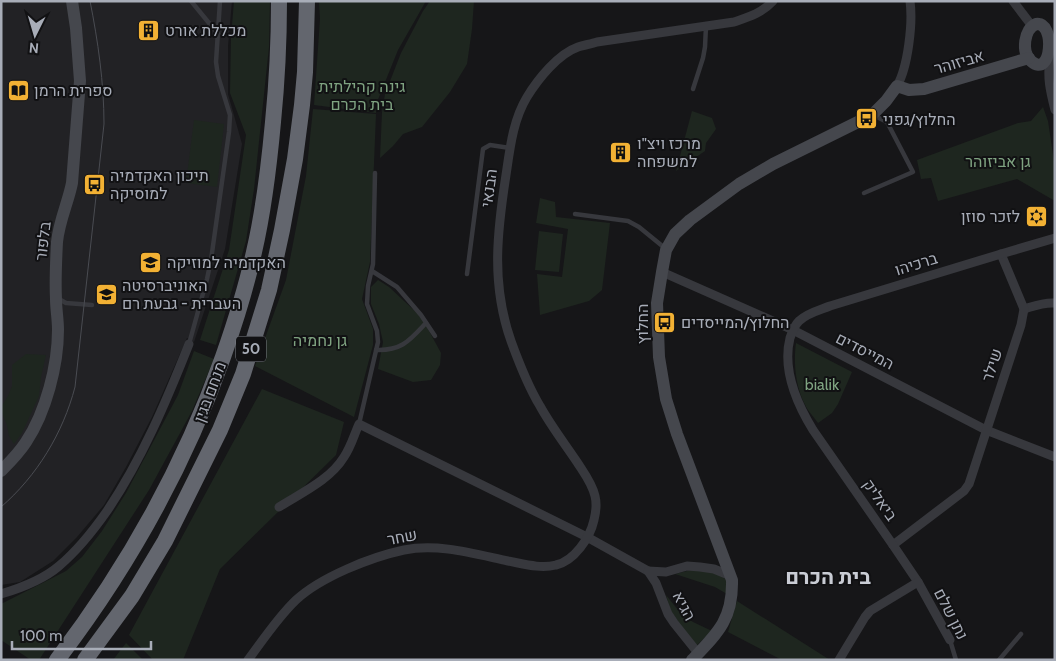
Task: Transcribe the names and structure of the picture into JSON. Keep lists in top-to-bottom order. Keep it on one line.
{"streets":{"highway":["50","מנחם בגין"],"street":["אביזוהר","הבנאי","בלפור","ברכיהו","החלוץ","המייסדים","שילר","ביאליק","שחר","הגיא","נתן שלם"]},"crossings":[["אביזוהר","החלוץ"],["הבנאי","שחר"],["הבנאי","הגיא"],["ברכיהו","המייסדים"],["ברכיהו","ביאליק"],["החלוץ","המייסדים"],["החלוץ","הגיא"],["המייסדים","שילר"],["המייסדים","ביאליק"],["שילר","ביאליק"],["ביאליק","נתן שלם"],["שחר","הגיא"]],"districts":["בית הכרם"],"parks":["גינה קהילתית בית הכרם","גן אביזוהר","גן נחמיה","bialik"],"places":{"building":["מכללת אורט","מרכז ויצ\"ו למשפחה"],"library":["ספרית הרמן"],"bus stop":["החלוץ/גפני","תיכון האקדמיה למוסיקה","החלוץ/המייסדים"],"synagogue":["לזכר סוזן"],"school or university":["האקדמיה למוזיקה","האוניברסיטה העברית - גבעת רם"]},"scale_bar":"100 m","north":"bottom"}
